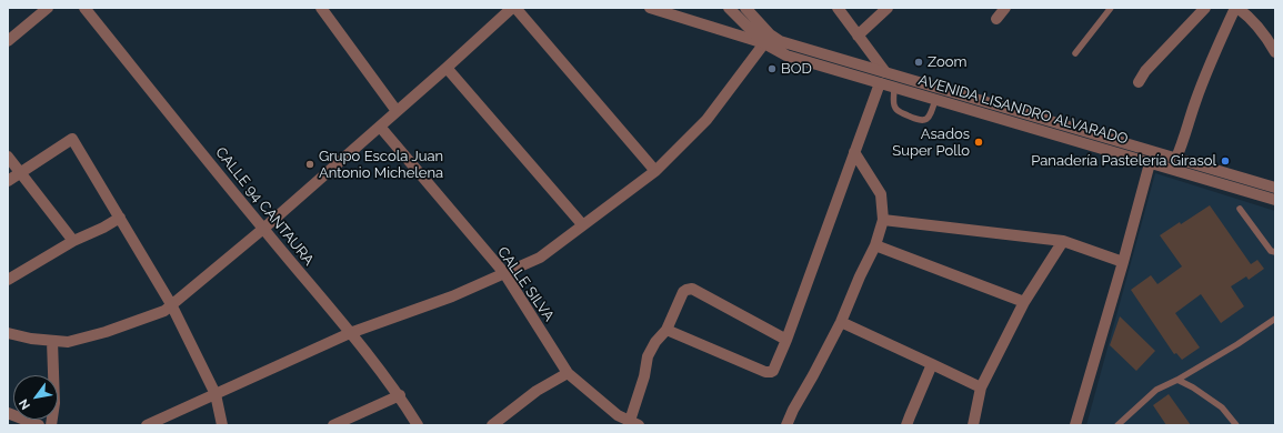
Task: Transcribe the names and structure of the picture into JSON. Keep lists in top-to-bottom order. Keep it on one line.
{"streets":{"street":["AVENIDA LISANDRO ALVARADO","CALLE 94 CANTAURA","CALLE SILVA"]},"places":["Zoom","BOD","Asados Super Pollo","Panadería Pastelería Girasol","Grupo Escola Juan Antonio Michelena"],"north":"bottom left"}
